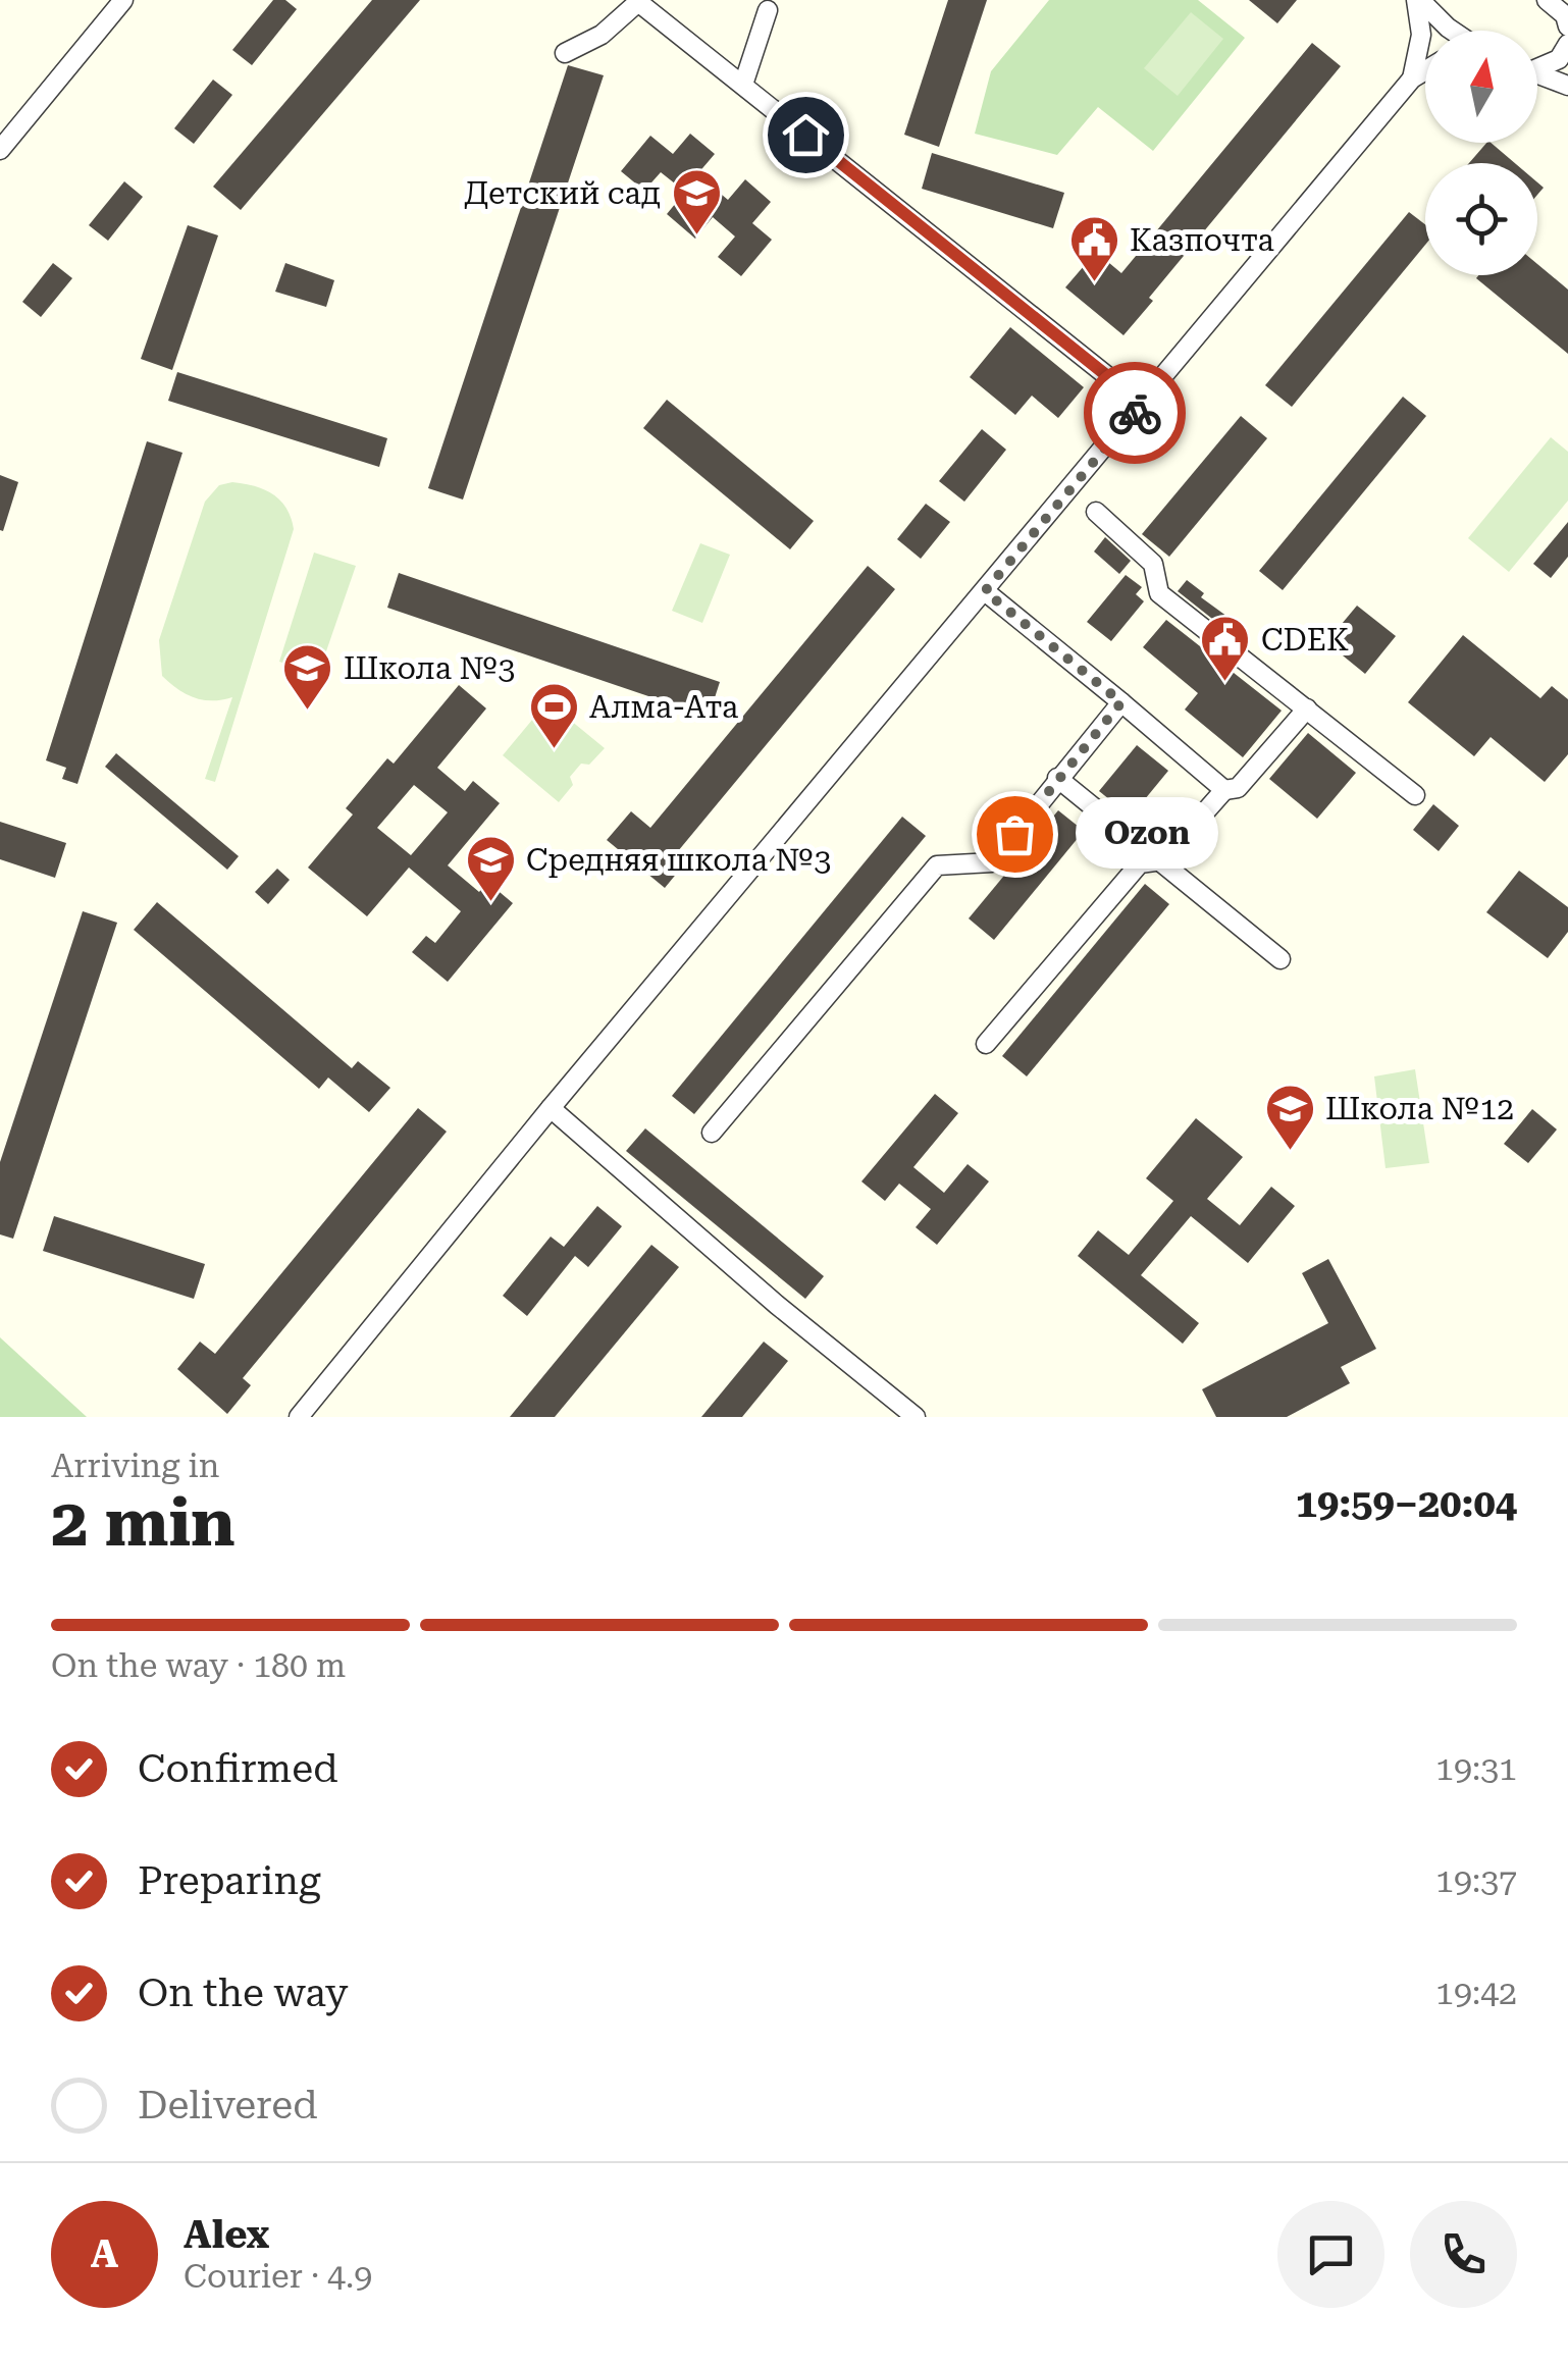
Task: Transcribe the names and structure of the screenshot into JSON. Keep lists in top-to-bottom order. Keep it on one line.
{"places":{"school or university":["Детский сад","Школа №3","Средняя школа №3","Школа №12"],"public building":["Казпочта","CDEK"],"sports":["Алма-Ата"],"other":["Ozon"]},"north":"top","page":{"bubble":"Ozon","heading":["2 min","Arriving in","19:59–20:04"],"panel":["Alex","Courier · 4.9"],"bar":"On the way · 180 m","list":[["Confirmed","19:31"],["Preparing","19:37"],["On the way","19:42"],"Delivered"],"round":"A"}}
